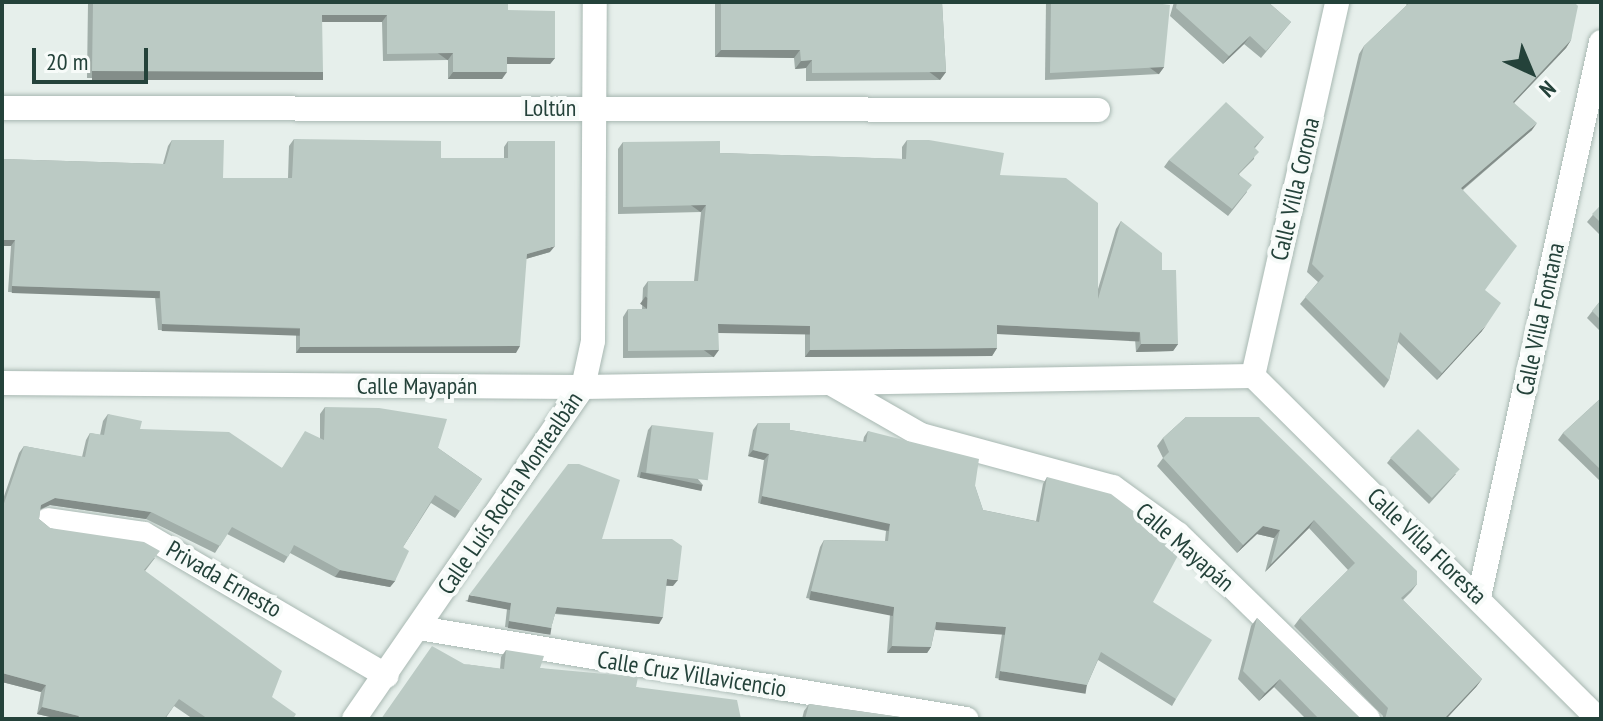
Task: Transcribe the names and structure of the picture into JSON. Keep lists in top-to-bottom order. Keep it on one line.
{"streets":{"street":["Loltún","Calle Villa Corona","Calle Villa Fontana","Calle Mayapán","Calle Luís Rocha Montealbán","Calle Villa Floresta","Privada Ernesto","Calle Cruz Villavicencio"]},"crossings":[["Loltún","Calle Luís Rocha Montealbán"],["Calle Villa Corona","Calle Mayapán"],["Calle Villa Corona","Calle Villa Floresta"],["Calle Villa Fontana","Calle Villa Floresta"],["Calle Mayapán","Calle Luís Rocha Montealbán"],["Calle Mayapán","Calle Villa Floresta"],["Calle Luís Rocha Montealbán","Privada Ernesto"],["Calle Luís Rocha Montealbán","Calle Cruz Villavicencio"]],"scale_bar":"20 m","north":"bottom right"}
